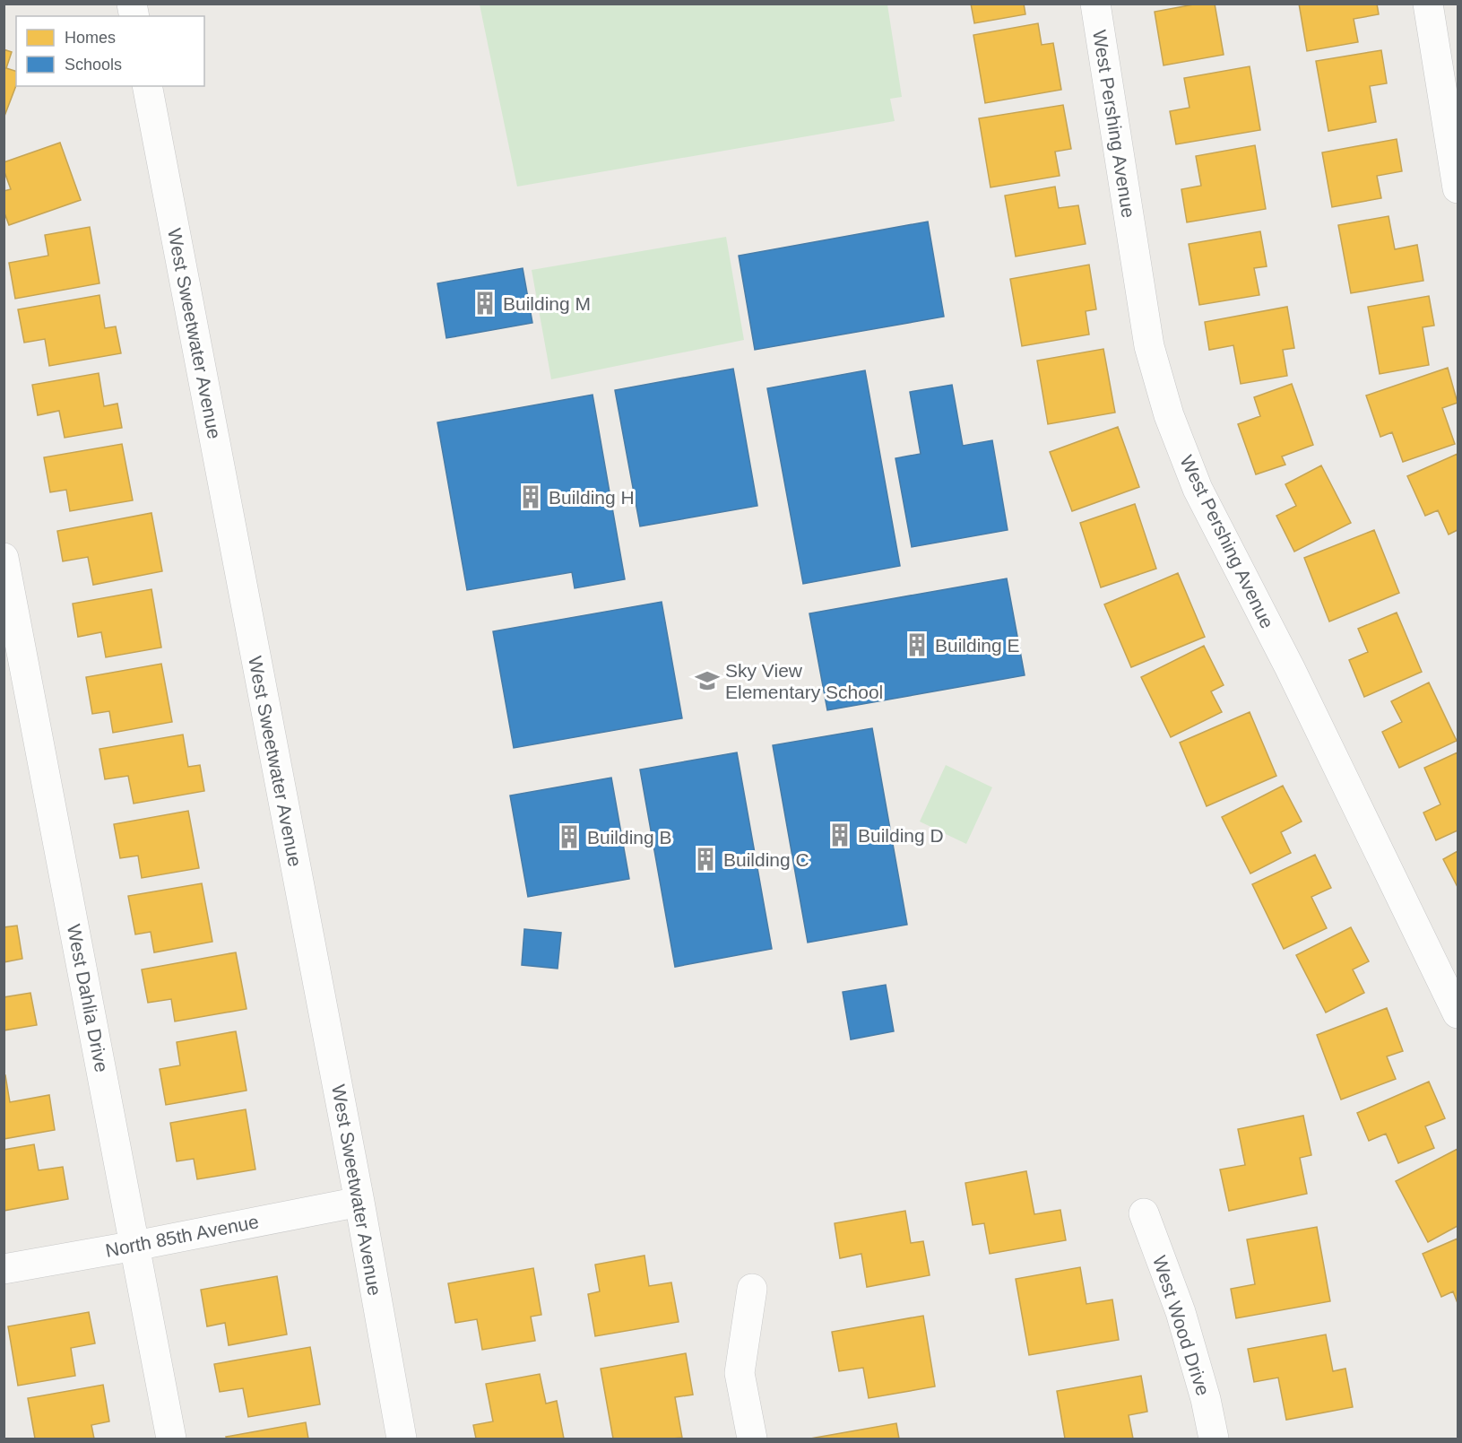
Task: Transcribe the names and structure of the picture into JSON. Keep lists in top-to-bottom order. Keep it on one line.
{"streets":{"street":["West Pershing Avenue","West Sweetwater Avenue","West Dahlia Drive","North 85th Avenue","West Wood Drive"]},"crossings":[["West Sweetwater Avenue","North 85th Avenue"],["West Dahlia Drive","North 85th Avenue"]],"places":{"building":["Building M","Building H","Building E","Building D","Building B","Building C"],"school or university":["Sky View Elementary School"]},"legend":["Homes","Schools"]}
